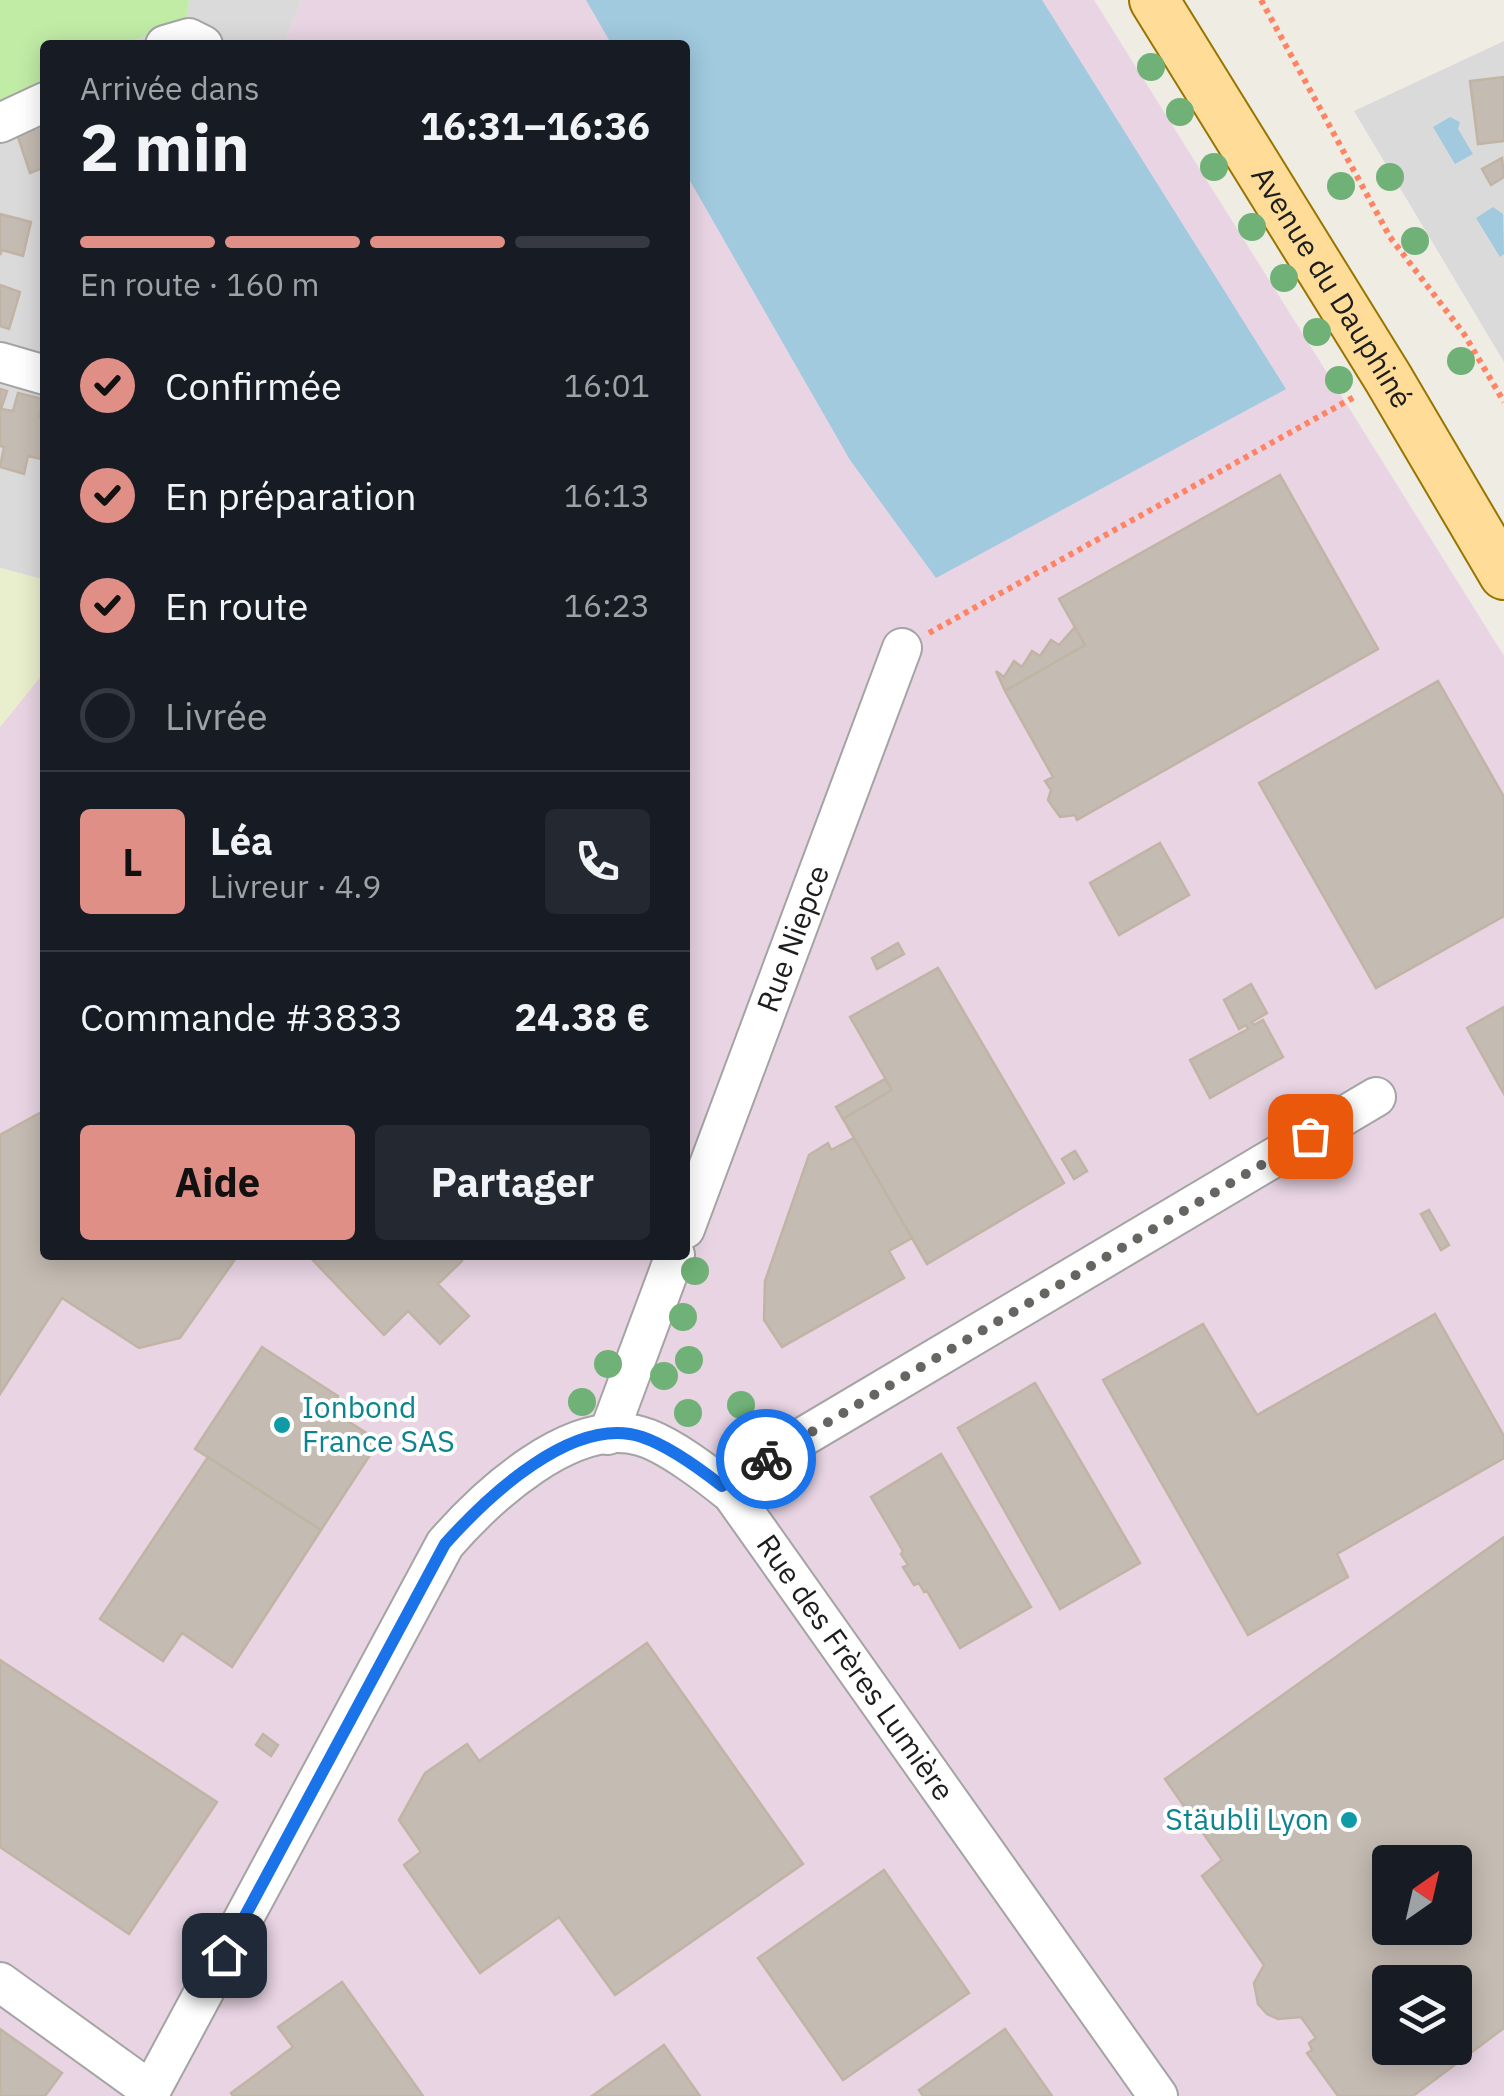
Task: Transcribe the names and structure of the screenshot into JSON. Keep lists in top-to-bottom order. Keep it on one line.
{"streets":{"main road":["Avenue du Dauphiné"],"street":["Rue Niepce","Rue des Frères Lumière"]},"places":["Ionbond France SAS","Stäubli Lyon"],"north":"top right","page":{"heading":["2 min","Arrivée dans","16:31–16:36"],"panel":["Léa","Livreur · 4.9","Commande #3833","24.38 €"],"bar":"En route · 160 m","list":[["Confirmée","16:01"],["En préparation","16:13"],["En route","16:23"],"Livrée"],"round":"L","buttons":["Aide","Partager"]}}
